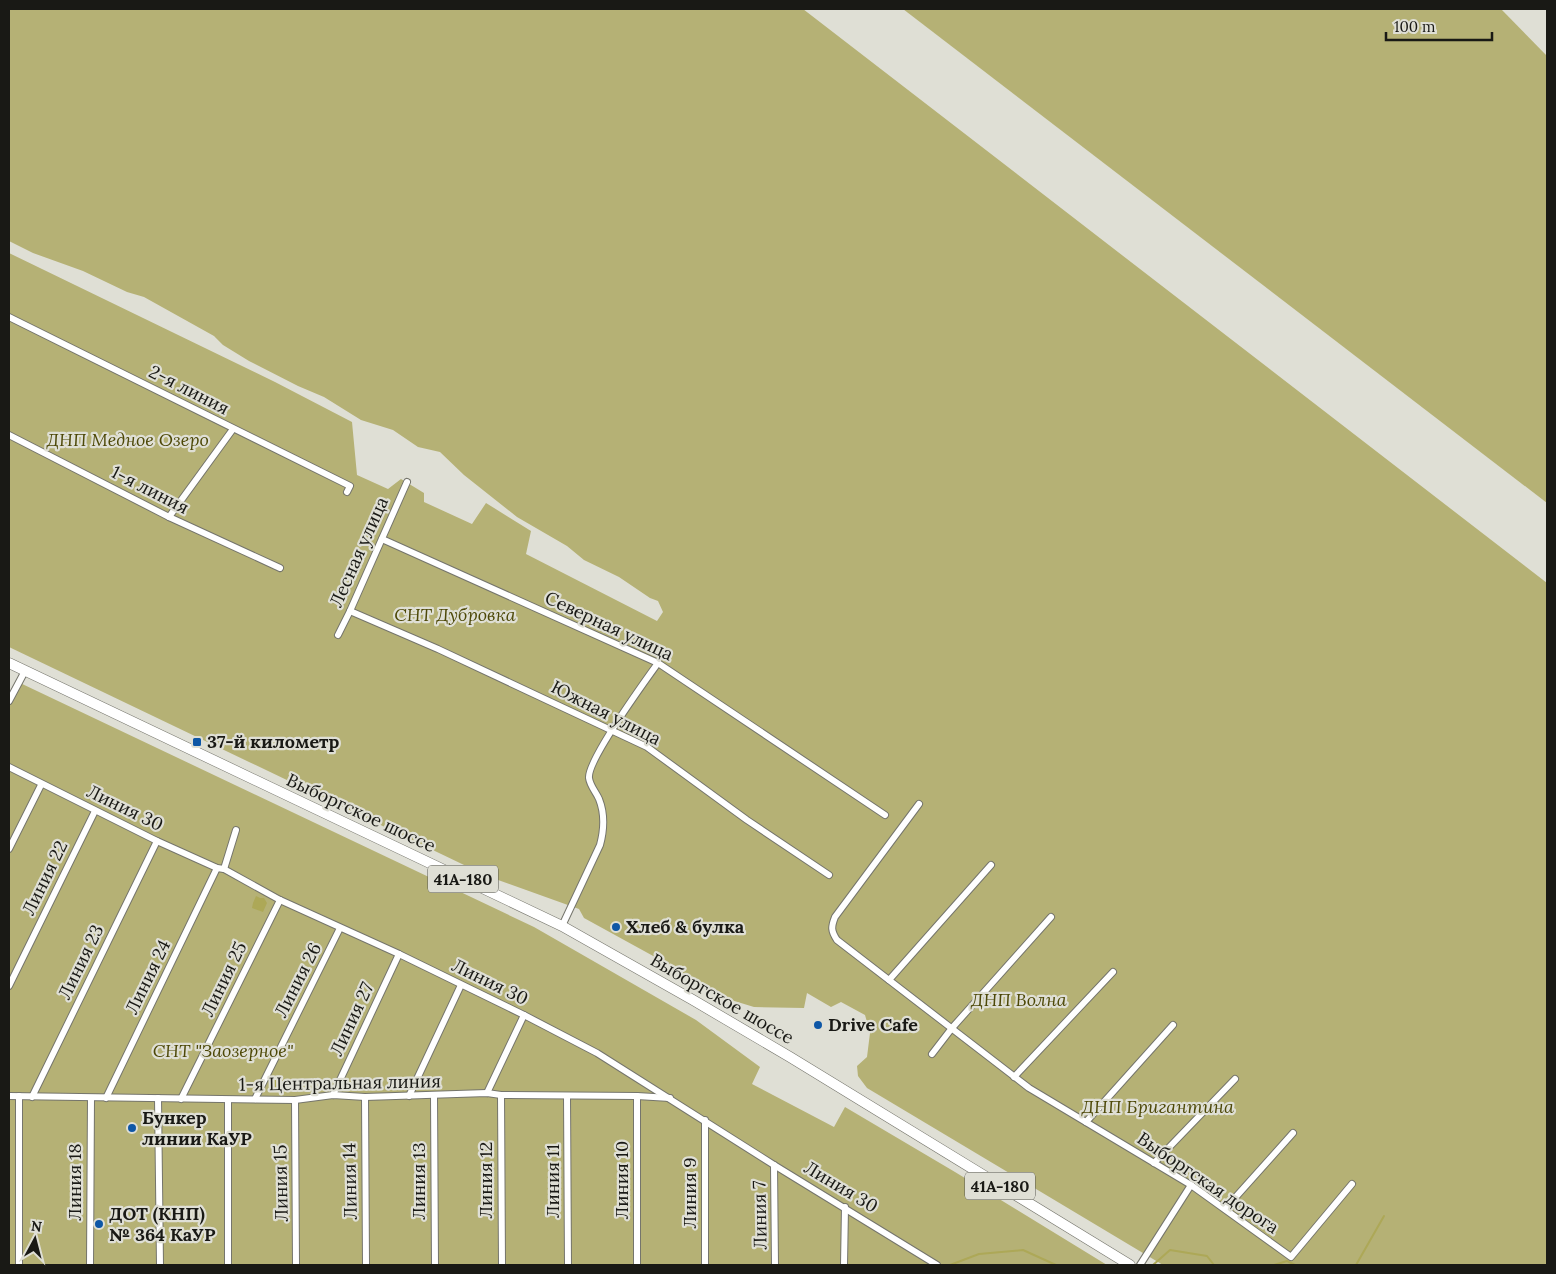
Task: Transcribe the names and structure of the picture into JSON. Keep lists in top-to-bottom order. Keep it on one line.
{"streets":{"main road":["Выборгское шоссе","41А-180"],"street":["2-я линия","1-я линия","Лесная улица","Северная улица","Южная улица","Линия 30","Линия 22","Линия 23","Линия 24","Линия 25","Линия 26","Линия 27","1-я Центральная линия","Линия 12","Линия 10","Линия 14","Линия 13","Линия 11","Линия 18","Линия 15","Выборгская дорога","Линия 9","Линия 7"]},"crossings":[["Лесная улица","Северная улица"],["Лесная улица","Южная улица"],["Линия 30","Линия 22"],["Линия 30","Линия 23"],["Линия 30","Линия 24"],["Линия 30","Линия 25"],["Линия 30","Линия 26"],["Линия 30","Линия 27"],["Линия 30","1-я Центральная линия"],["Линия 30","Линия 9"],["Линия 30","Линия 7"],["Линия 23","1-я Центральная линия"],["Линия 24","1-я Центральная линия"],["Линия 25","1-я Центральная линия"],["Линия 26","1-я Центральная линия"],["Линия 27","1-я Центральная линия"],["1-я Центральная линия","Линия 12"],["1-я Центральная линия","Линия 10"],["1-я Центральная линия","Линия 14"],["1-я Центральная линия","Линия 13"],["1-я Центральная линия","Линия 11"],["1-я Центральная линия","Линия 18"],["1-я Центральная линия","Линия 15"]],"parks":["ДНП Медное Озеро","СНТ Дубровка","ДНП Волна","СНТ \"Заозерное\"","ДНП Бригантина"],"places":{"transit":["37-й километр"],"other":["Хлеб & булка","Drive Cafe","Бункер линии КаУР","ДОТ (КНП) № 364 КаУР"]},"scale_bar":"100 m","north":"top"}
